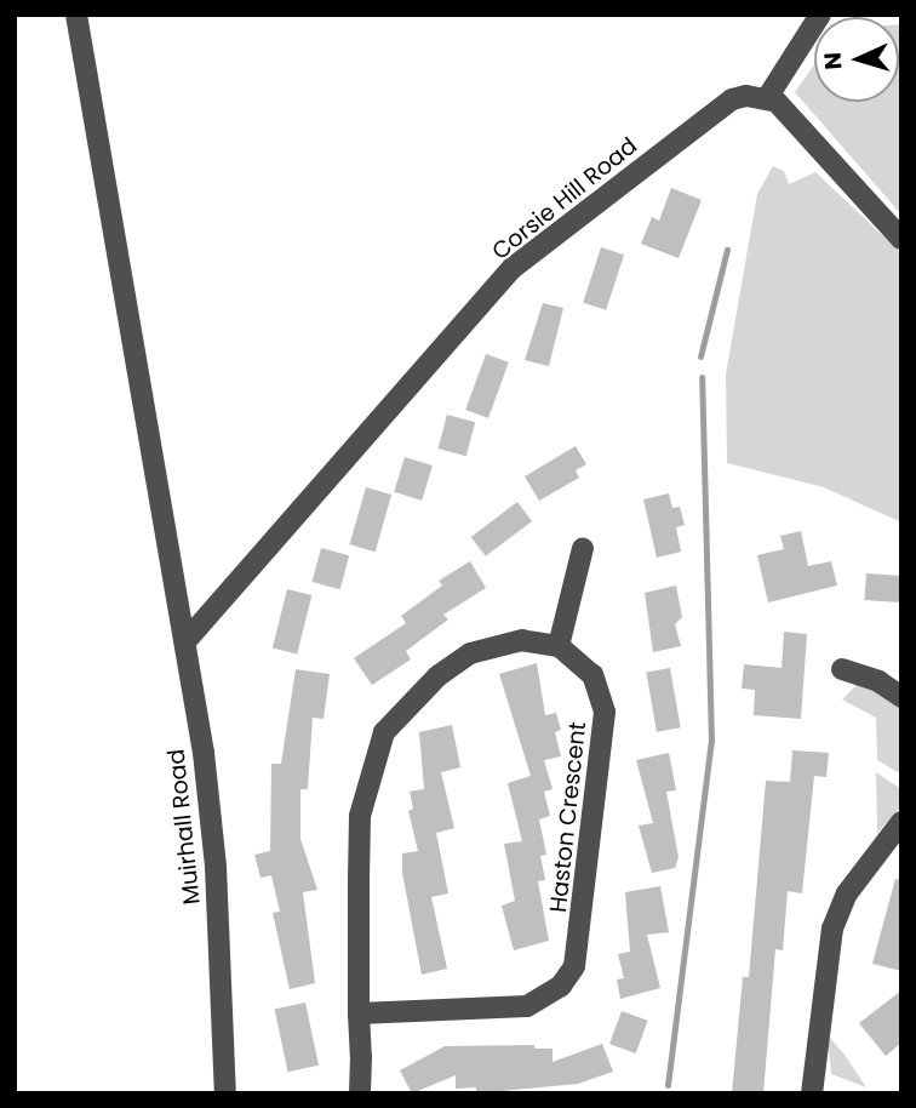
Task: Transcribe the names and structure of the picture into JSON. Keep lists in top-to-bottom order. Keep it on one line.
{"streets":{"street":["Corsie Hill Road","Haston Crescent","Muirhall Road"]},"crossings":[["Corsie Hill Road","Muirhall Road"]],"north":"left"}
